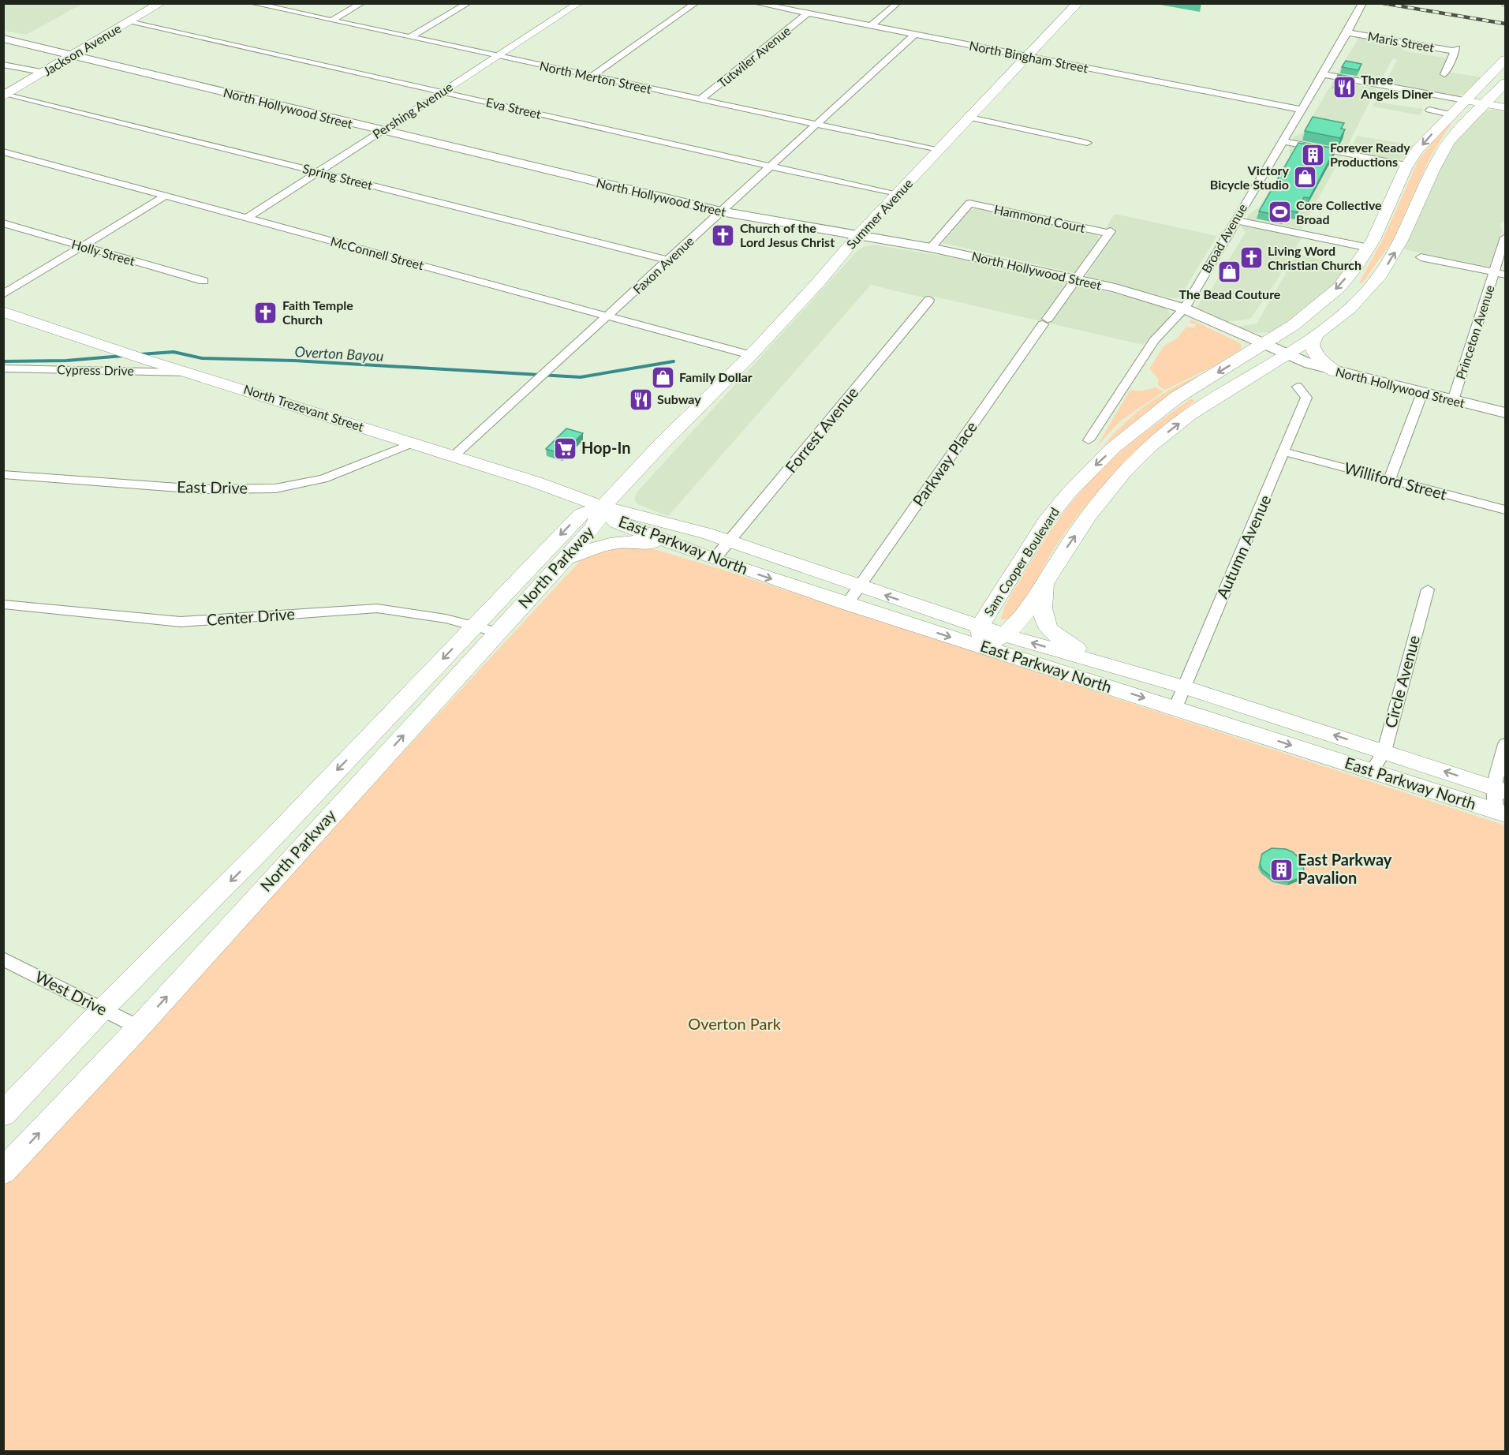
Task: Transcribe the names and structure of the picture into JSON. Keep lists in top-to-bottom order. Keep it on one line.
{"streets":{"main road":["Jackson Avenue","North Hollywood Street","Summer Avenue","North Trezevant Street","East Parkway North","Sam Cooper Boulevard","North Parkway"],"street":["Maris Street","Tutwiler Avenue","North Bingham Street","North Merton Street","Eva Street","Pershing Avenue","Spring Street","Hammond Court","Broad Avenue","Holly Street","McConnell Street","Faxon Avenue","Princeton Avenue","Cypress Drive","Forrest Avenue","Parkway Place","Williford Street","East Drive","Autumn Avenue","Center Drive","Circle Avenue","West Drive"]},"crossings":[["Maris Street","Broad Avenue"],["Jackson Avenue","North Hollywood Street"],["Jackson Avenue","Eva Street"],["Jackson Avenue","Spring Street"],["Tutwiler Avenue","North Bingham Street"],["Tutwiler Avenue","North Merton Street"],["North Bingham Street","Summer Avenue"],["North Bingham Street","Broad Avenue"],["North Bingham Street","Faxon Avenue"],["North Merton Street","Pershing Avenue"],["North Merton Street","Summer Avenue"],["North Merton Street","Faxon Avenue"],["North Hollywood Street","Pershing Avenue"],["North Hollywood Street","Summer Avenue"],["North Hollywood Street","Hammond Court"],["North Hollywood Street","Broad Avenue"],["North Hollywood Street","Faxon Avenue"],["North Hollywood Street","Princeton Avenue"],["North Hollywood Street","Parkway Place"],["North Hollywood Street","Sam Cooper Boulevard"],["Eva Street","Pershing Avenue"],["Eva Street","Summer Avenue"],["Eva Street","Faxon Avenue"],["Pershing Avenue","Spring Street"],["Pershing Avenue","McConnell Street"],["Spring Street","Faxon Avenue"],["Summer Avenue","McConnell Street"],["Summer Avenue","North Trezevant Street"],["Summer Avenue","East Parkway North"],["Summer Avenue","North Parkway"],["Hammond Court","Parkway Place"],["McConnell Street","Faxon Avenue"],["Faxon Avenue","North Trezevant Street"],["Cypress Drive","North Trezevant Street"],["North Trezevant Street","East Drive"],["North Trezevant Street","East Parkway North"],["North Trezevant Street","North Parkway"],["Forrest Avenue","East Parkway North"],["Parkway Place","East Parkway North"],["Williford Street","Autumn Avenue"],["East Parkway North","Autumn Avenue"],["East Parkway North","Sam Cooper Boulevard"],["East Parkway North","North Parkway"],["East Parkway North","Circle Avenue"],["North Parkway","Center Drive"],["North Parkway","West Drive"]],"water":["Overton Bayou"],"parks":["Overton Park"],"places":{"restaurant":["Three Angels Diner","Subway"],"building":["Forever Ready Productions","East Parkway Pavalion"],"shop":["Victory Bicycle Studio","The Bead Couture","Family Dollar"],"sports":["Core Collective Broad"],"church":["Church of the Lord Jesus Christ","Living Word Christian Church","Faith Temple Church"],"supermarket":["Hop-In"]}}
